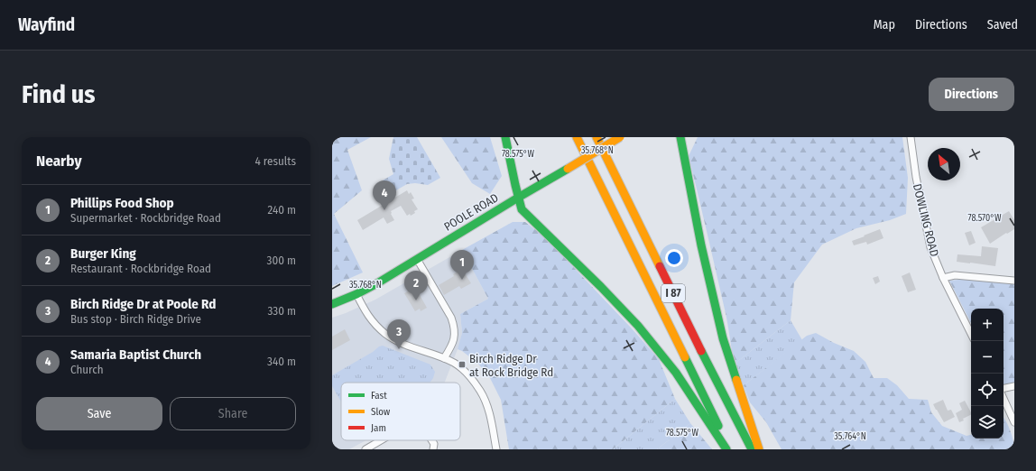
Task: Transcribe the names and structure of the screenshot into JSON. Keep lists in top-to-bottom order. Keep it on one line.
{"streets":{"main road":["POOLE ROAD","I 87"],"street":["DOWLING ROAD"]},"places":{"transit":["Birch Ridge Dr at Rock Bridge Rd"]},"legend":["Fast","Slow","Jam"],"north":"top left","page":{"header":"Wayfind","nav":["Map","Directions","Saved"],"buttons":["Directions",["Save","Share"]],"title":"Find us","heading":["Nearby","4 results"],"pins":["4","1","2","3"],"list":[{"mark":"1","name":"Phillips Food Shop","note":"Supermarket · Rockbridge Road","value":"240 m"},{"mark":"2","name":"Burger King","note":"Restaurant · Rockbridge Road","value":"300 m"},{"mark":"3","name":"Birch Ridge Dr at Poole Rd","note":"Bus stop · Birch Ridge Drive","value":"330 m"},{"mark":"4","name":"Samaria Baptist Church","note":"Church","value":"340 m"}],"map_buttons":["+","−"]},"coordinates":["35.768°N","78.575°W","78.570°W","35.764°N"]}
